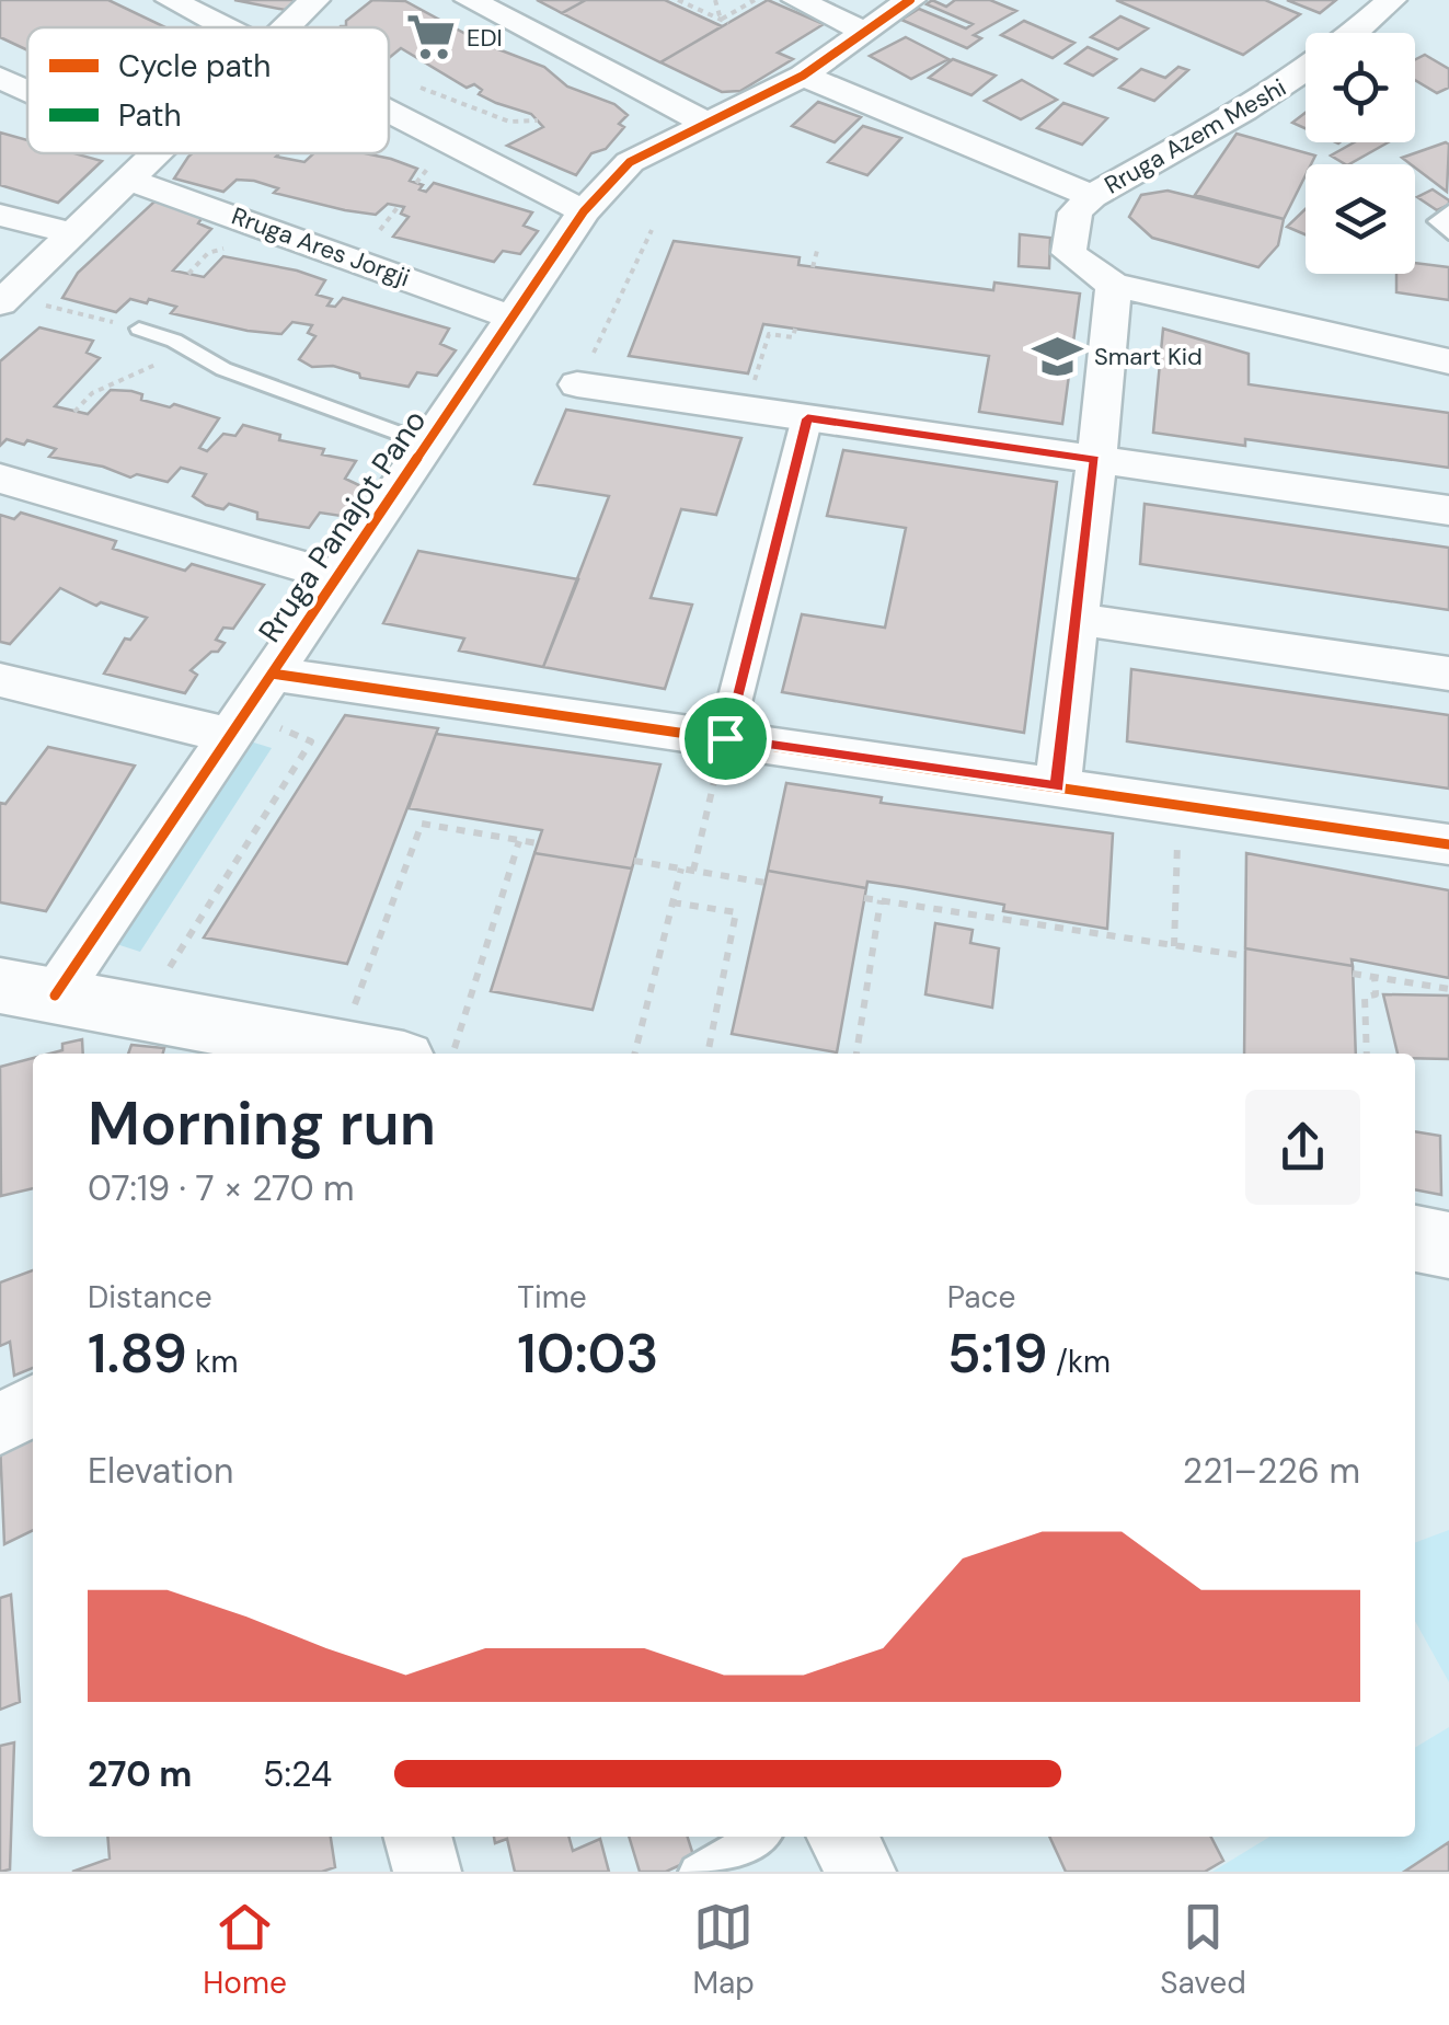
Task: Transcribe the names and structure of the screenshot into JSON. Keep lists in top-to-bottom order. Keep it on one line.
{"streets":{"street":["Rruga Azem Meshi","Rruga Ares Jorgji","Rruga Panajot Pano"]},"crossings":[["Rruga Ares Jorgji","Rruga Panajot Pano"]],"places":{"supermarket":["EDI"],"school or university":["Smart Kid"]},"legend":["Cycle path","Path"],"page":{"heading":["Morning run","07:19 · 7 × 270 m"],"stats":[["Distance","1.89 km"],["Time","10:03"],["Pace","5:19 /km"]],"chart":["Elevation","221–226 m"],"list":[{"name":"270 m","note":"5:24"}],"tabs":["Home","Map","Saved"]}}
